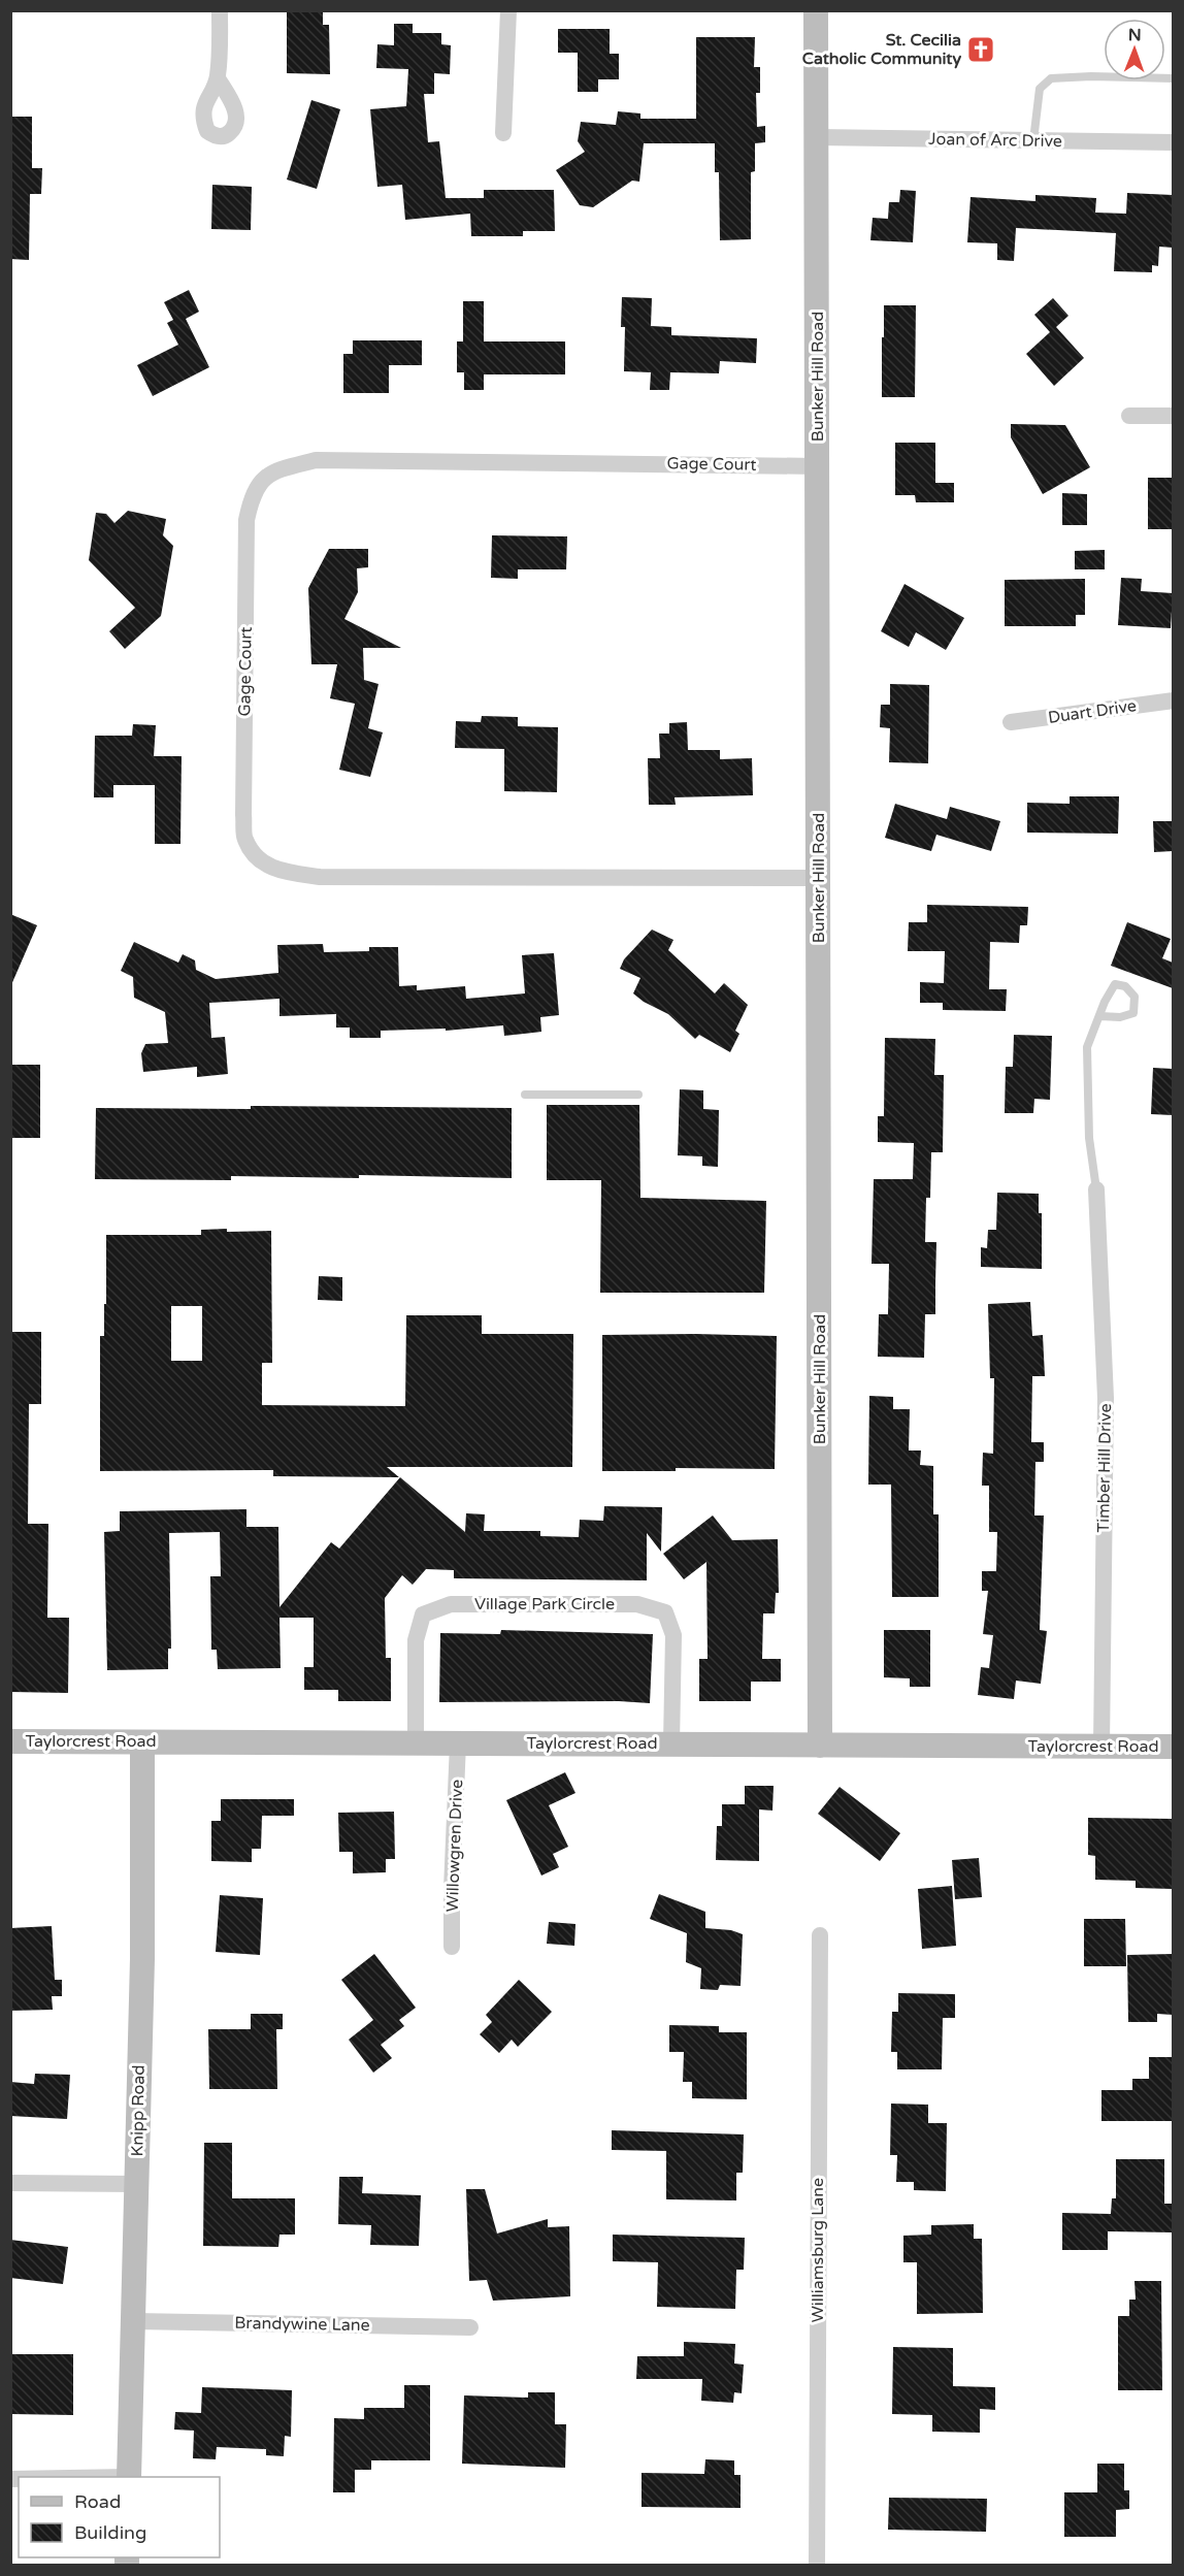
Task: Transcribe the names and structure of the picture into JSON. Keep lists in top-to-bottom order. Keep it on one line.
{"streets":{"street":["Joan of Arc Drive","Bunker Hill Road","Gage Court","Duart Drive","Timber Hill Drive","Village Park Circle","Taylorcrest Road","Willowgren Drive","Knipp Road","Williamsburg Lane","Brandywine Lane"]},"crossings":[["Joan of Arc Drive","Bunker Hill Road"],["Bunker Hill Road","Gage Court"],["Bunker Hill Road","Taylorcrest Road"],["Timber Hill Drive","Taylorcrest Road"],["Village Park Circle","Taylorcrest Road"],["Taylorcrest Road","Willowgren Drive"],["Taylorcrest Road","Knipp Road"],["Knipp Road","Brandywine Lane"]],"places":{"church":["St. Cecilia Catholic Community"]},"legend":["Road","Building"],"north":"top"}
